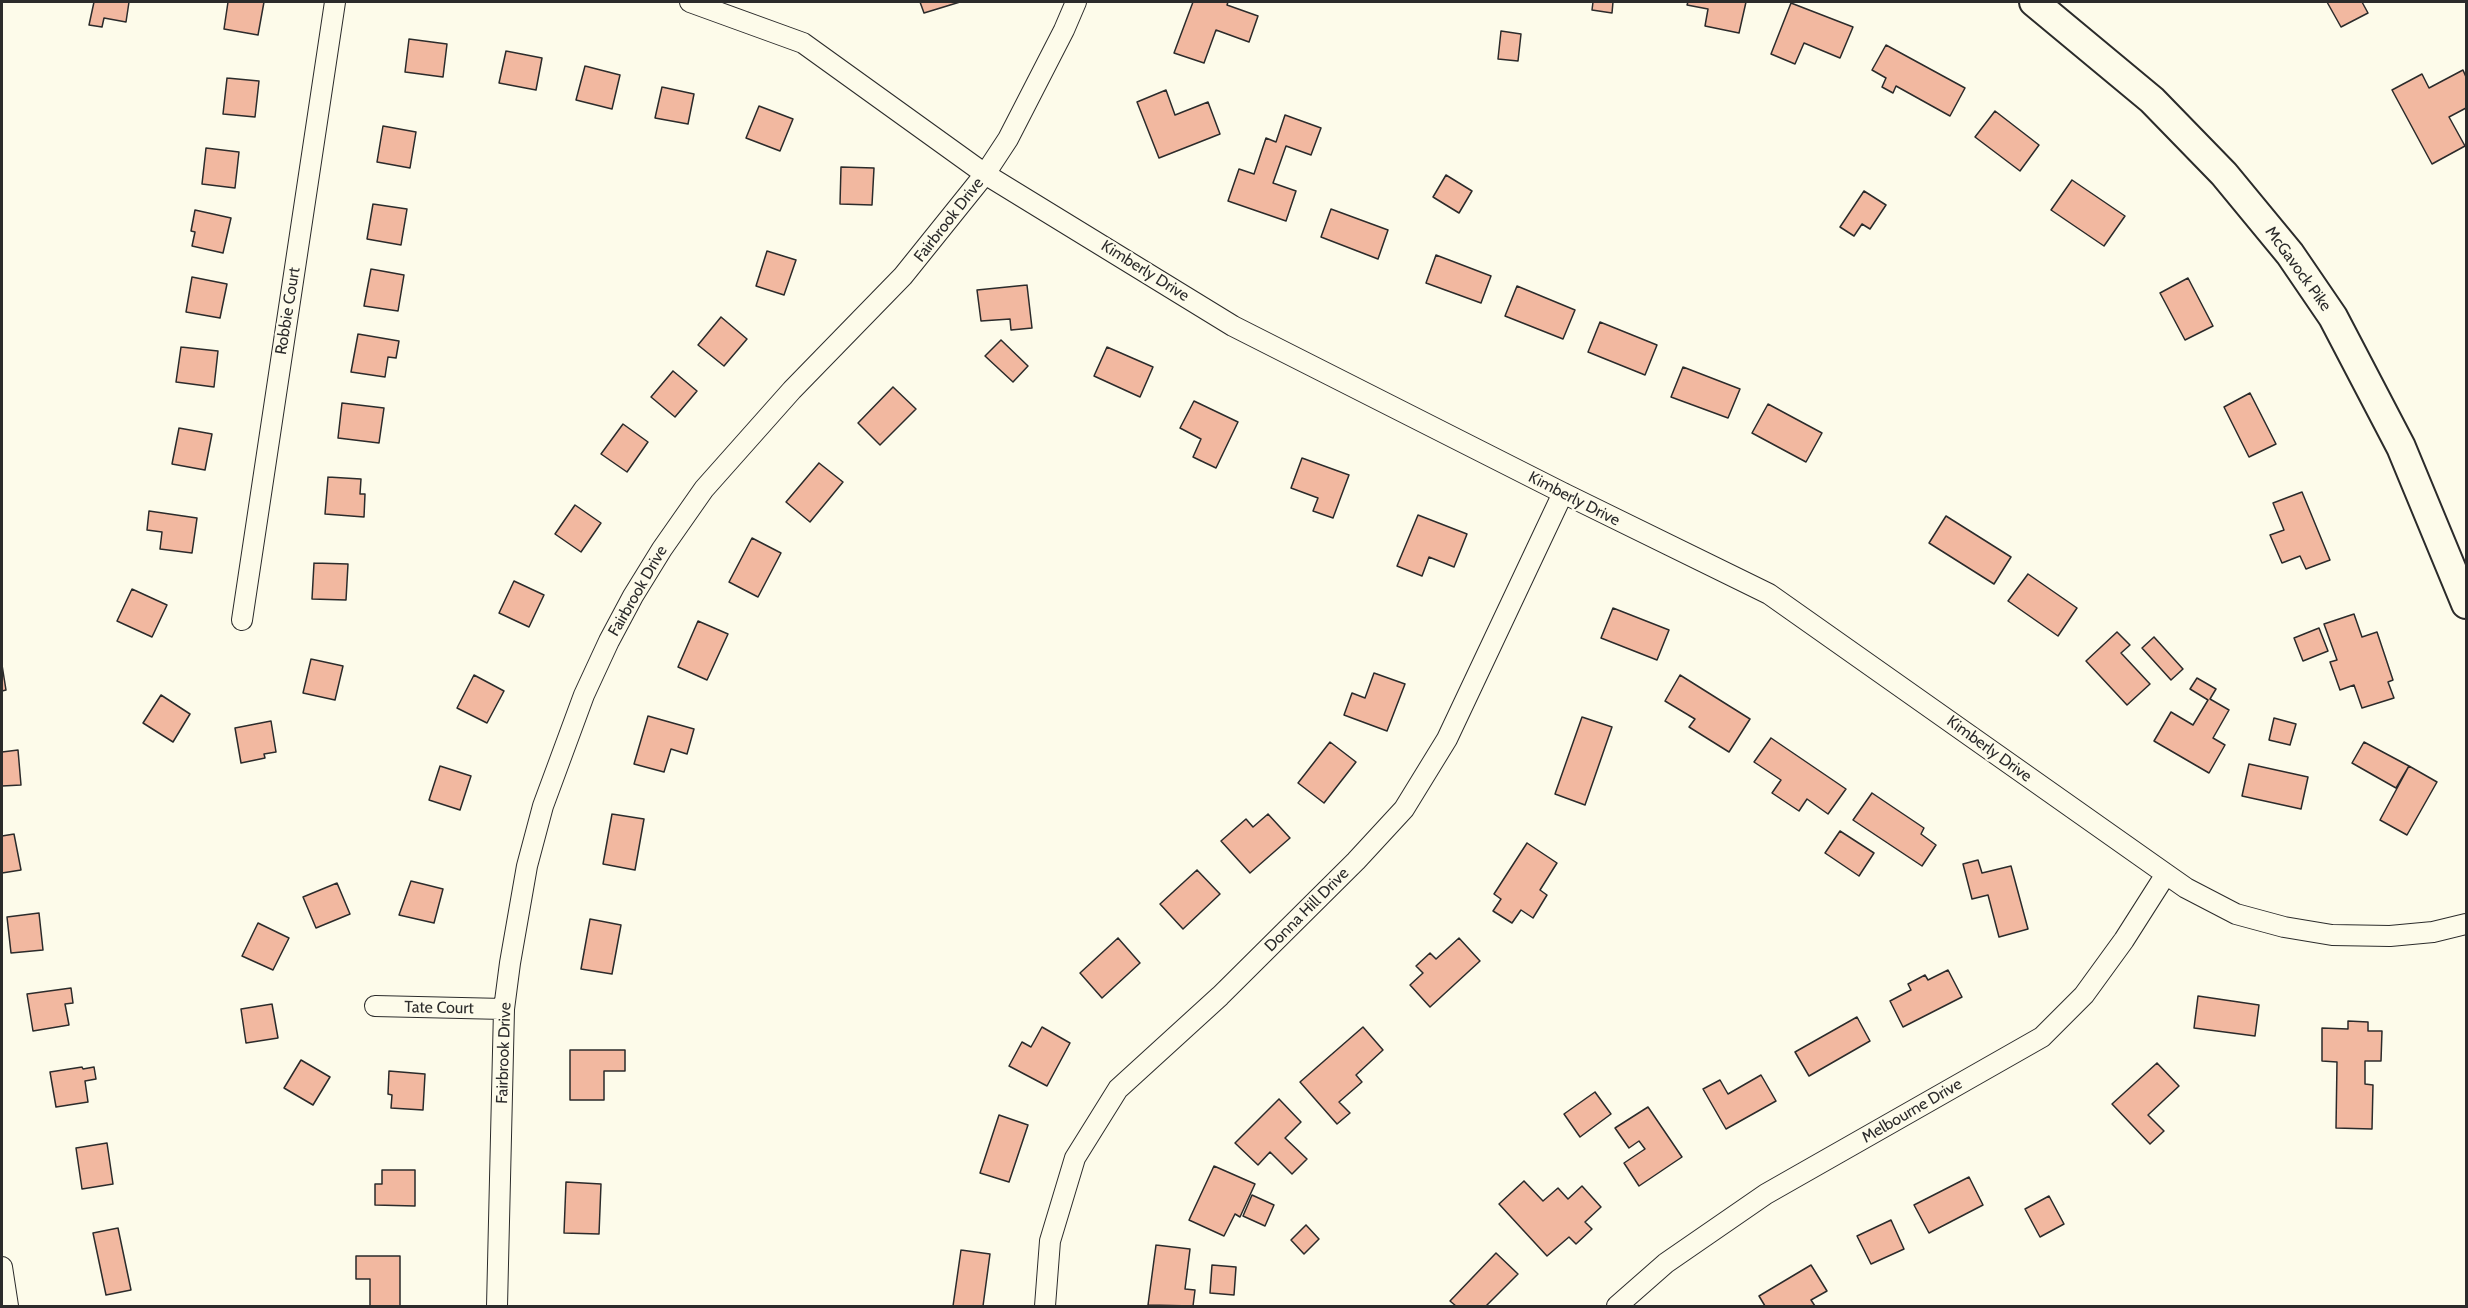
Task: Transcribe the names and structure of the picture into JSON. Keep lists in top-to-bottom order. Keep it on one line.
{"streets":{"main road":["McGavock Pike"],"street":["Fairbrook Drive","Kimberly Drive","Robbie Court","Donna Hill Drive","Tate Court","Melbourne Drive"]},"crossings":[["Fairbrook Drive","Kimberly Drive"],["Fairbrook Drive","Tate Court"],["Kimberly Drive","Donna Hill Drive"],["Kimberly Drive","Melbourne Drive"]]}
